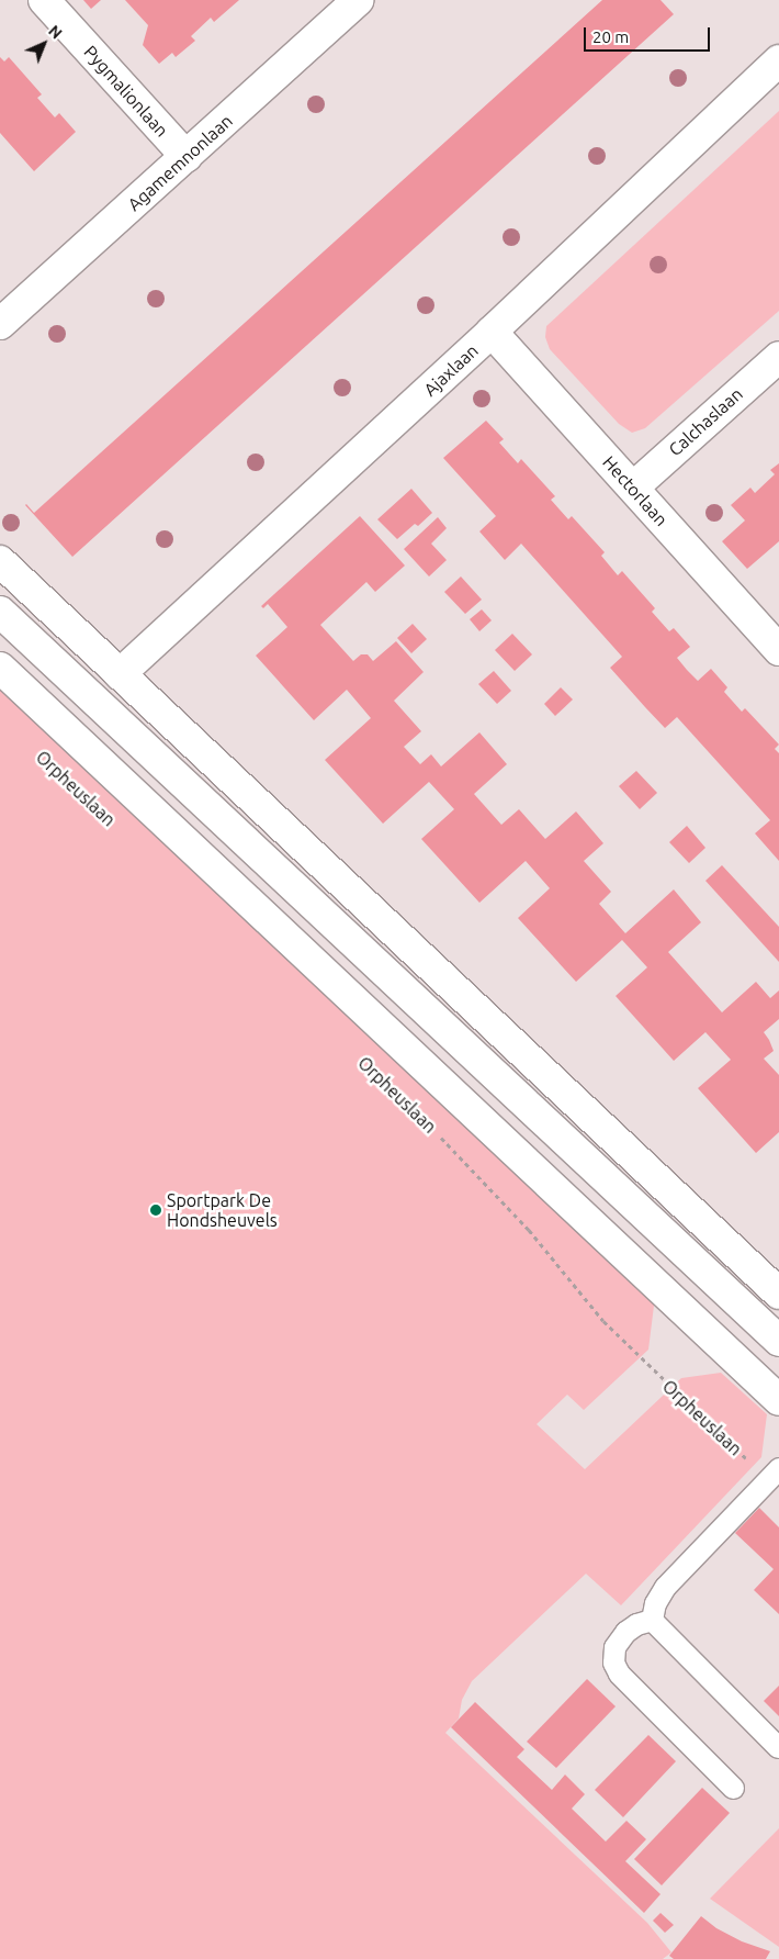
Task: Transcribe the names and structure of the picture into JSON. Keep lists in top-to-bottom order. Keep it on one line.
{"streets":{"street":["Pygmalionlaan","Agamemnonlaan","Ajaxlaan","Calchaslaan","Hectorlaan","Orpheuslaan"]},"crossings":[["Pygmalionlaan","Agamemnonlaan"],["Ajaxlaan","Hectorlaan"],["Calchaslaan","Hectorlaan"]],"places":["Sportpark De Hondsheuvels"],"scale_bar":"20 m","north":"top right"}
